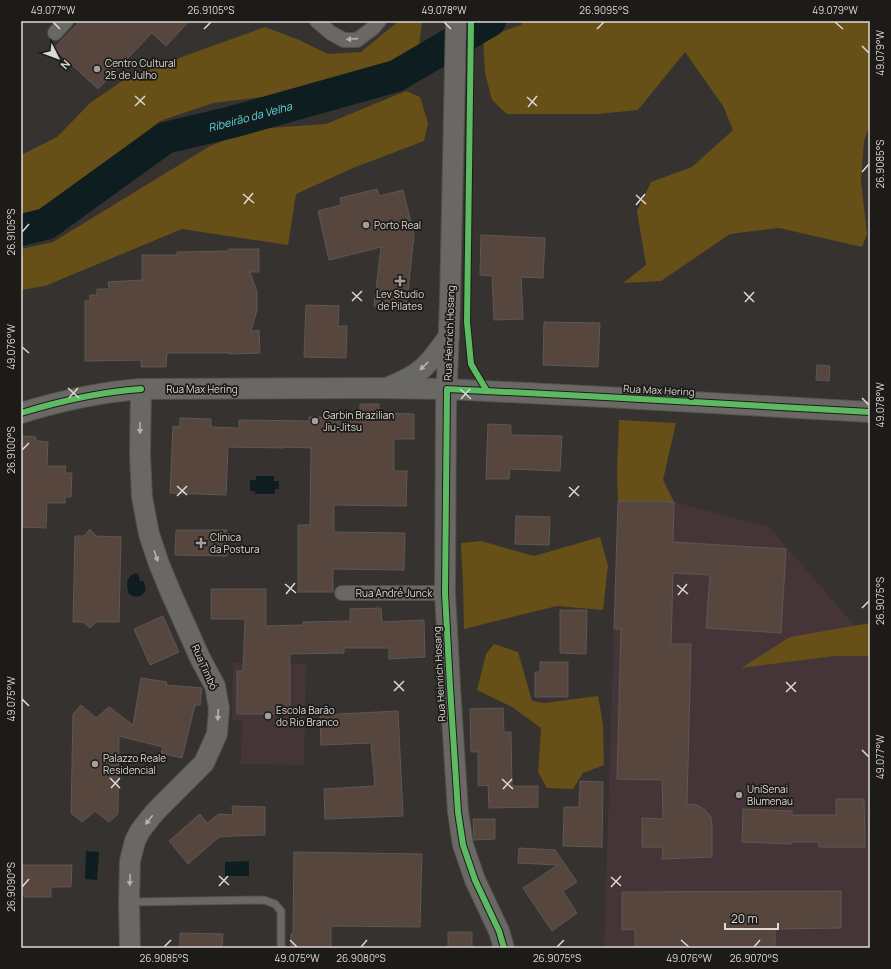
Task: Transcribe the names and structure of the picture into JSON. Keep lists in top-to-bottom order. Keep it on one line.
{"streets":{"main road":["Rua Heinrich Hosang","Rua Max Hering","Rua Timbó"],"street":["Rua André Junck"]},"crossings":[["Rua Heinrich Hosang","Rua Max Hering"],["Rua Heinrich Hosang","Rua André Junck"],["Rua Max Hering","Rua Timbó"]],"one_way":["Rua Timbó"],"water":["Ribeirão da Velha"],"places":{"other":["Centro Cultural 25 de Julho","Porto Real","Garbin Brazilian Jiu-Jitsu","Escola Barão do Rio Branco","Palazzo Reale Residencial","UniSenai Blumenau"],"health":["Lev Studio de Pilates","Clínica da Postura"]},"scale_bar":"20 m","north":"bottom right","coordinates":["49.077°W","26.9105°S","49.078°W","26.9095°S","49.079°W","26.9085°S","49.076°W","26.9100°S","26.9075°S","49.075°W","26.9090°S","26.9080°S","26.9070°S"]}
